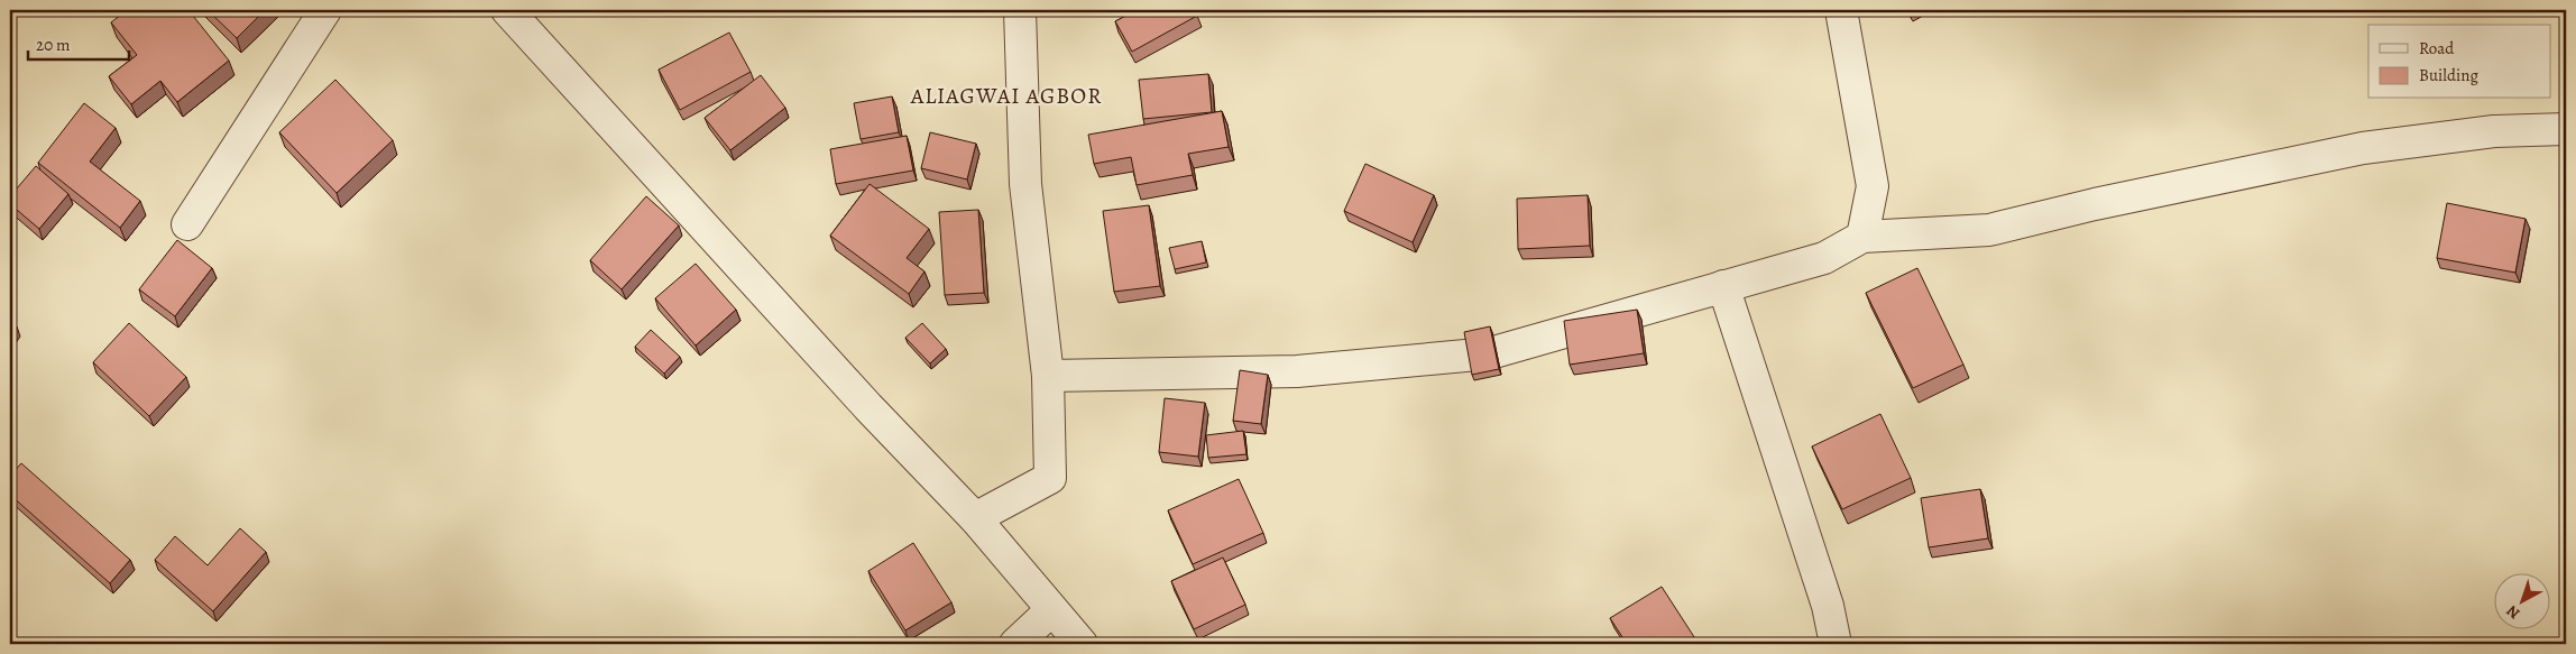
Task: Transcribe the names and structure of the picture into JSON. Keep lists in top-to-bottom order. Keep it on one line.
{"districts":["ALIAGWAI AGBOR"],"legend":["Road","Building"],"scale_bar":"20 m","north":"bottom left"}
